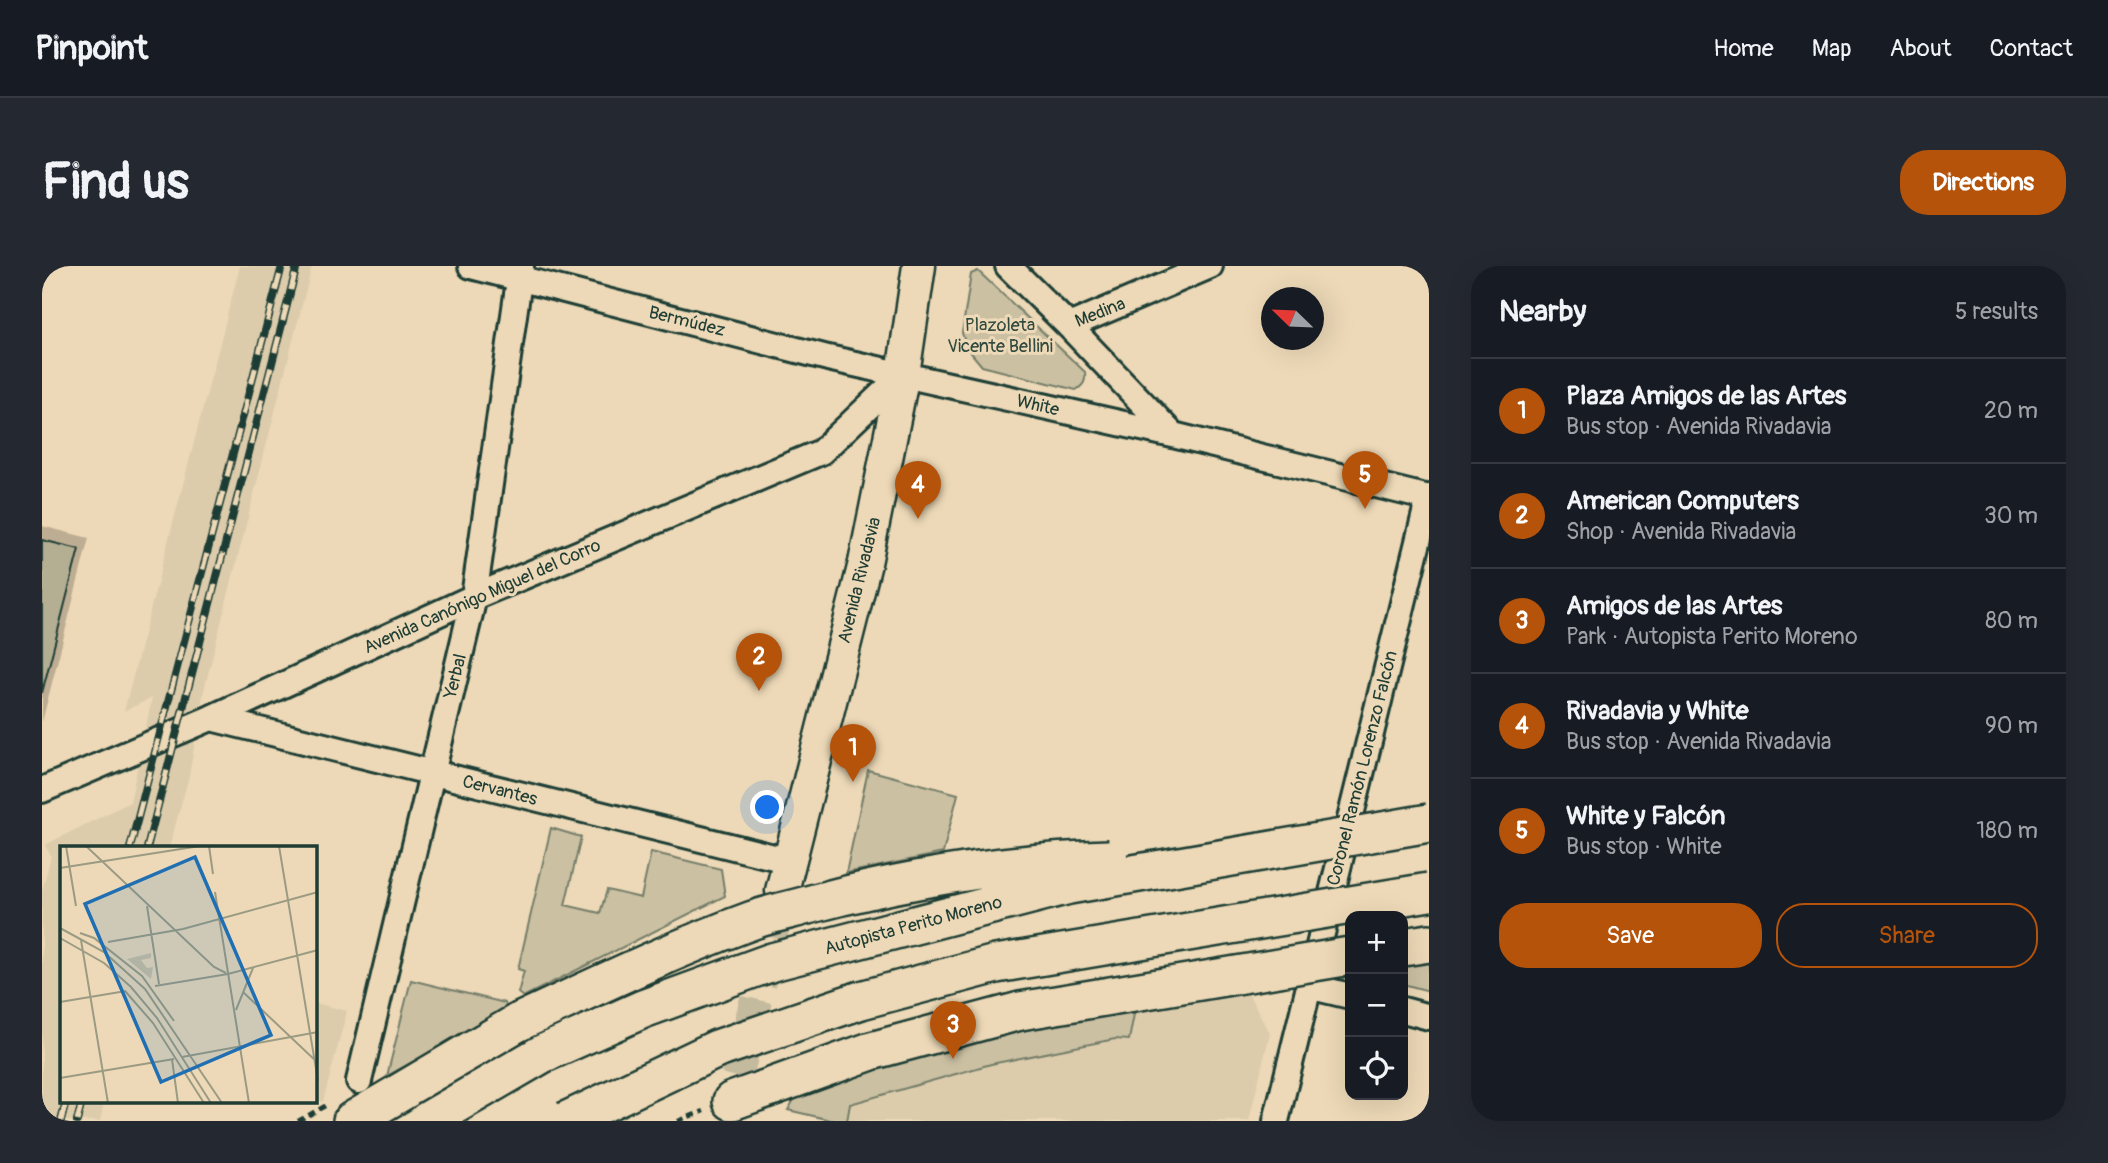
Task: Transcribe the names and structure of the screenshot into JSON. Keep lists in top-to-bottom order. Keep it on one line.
{"streets":{"highway":["Autopista Perito Moreno"],"main road":["Avenida Rivadavia"],"street":["Medina","Bermúdez","White","Avenida Canónigo Miguel del Corro","Yerbal","Coronel Ramón Lorenzo Falcón","Cervantes"]},"crossings":[["Bermúdez","White"],["Bermúdez","Avenida Rivadavia"],["Bermúdez","Avenida Canónigo Miguel del Corro"],["Bermúdez","Yerbal"],["White","Avenida Rivadavia"],["White","Avenida Canónigo Miguel del Corro"],["White","Coronel Ramón Lorenzo Falcón"],["Avenida Rivadavia","Avenida Canónigo Miguel del Corro"],["Avenida Rivadavia","Cervantes"],["Avenida Canónigo Miguel del Corro","Yerbal"],["Avenida Canónigo Miguel del Corro","Cervantes"],["Yerbal","Cervantes"]],"parks":["Plazoleta Vicente Bellini"],"north":"top left","page":{"header":"Pinpoint","nav":["Home","Map","About","Contact"],"buttons":["Directions",["Save","Share"]],"title":"Find us","heading":["Nearby","5 results"],"list":[{"mark":"1","name":"Plaza Amigos de las Artes","note":"Bus stop · Avenida Rivadavia","value":"20 m"},{"mark":"2","name":"American Computers","note":"Shop · Avenida Rivadavia","value":"30 m"},{"mark":"3","name":"Amigos de las Artes","note":"Park · Autopista Perito Moreno","value":"80 m"},{"mark":"4","name":"Rivadavia y White","note":"Bus stop · Avenida Rivadavia","value":"90 m"},{"mark":"5","name":"White y Falcón","note":"Bus stop · White","value":"180 m"}],"pins":["5","4","2","1","3"],"map_buttons":["+","−"]}}
